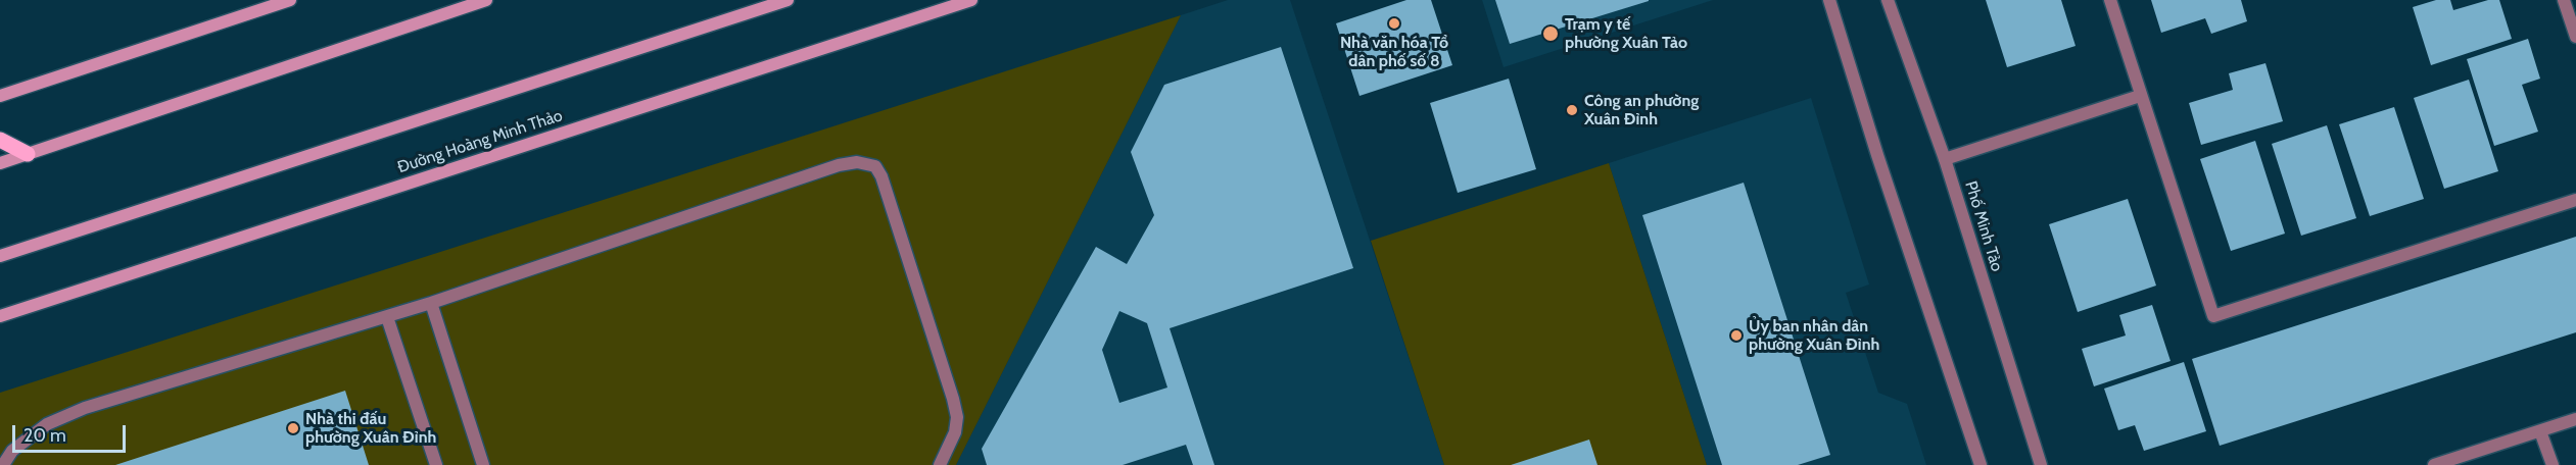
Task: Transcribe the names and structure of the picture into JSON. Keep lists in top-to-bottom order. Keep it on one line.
{"streets":{"main road":["Đường Hoàng Minh Thảo"],"street":["Phố Minh Tảo"]},"places":["Nhà văn hóa Tổ dân phố số 8","Trạm y tế phường Xuân Tảo","Công an phường Xuân Đỉnh","Ủy ban nhân dân phường Xuân Đỉnh","Nhà thi đấu phường Xuân Đỉnh"],"scale_bar":"20 m"}
